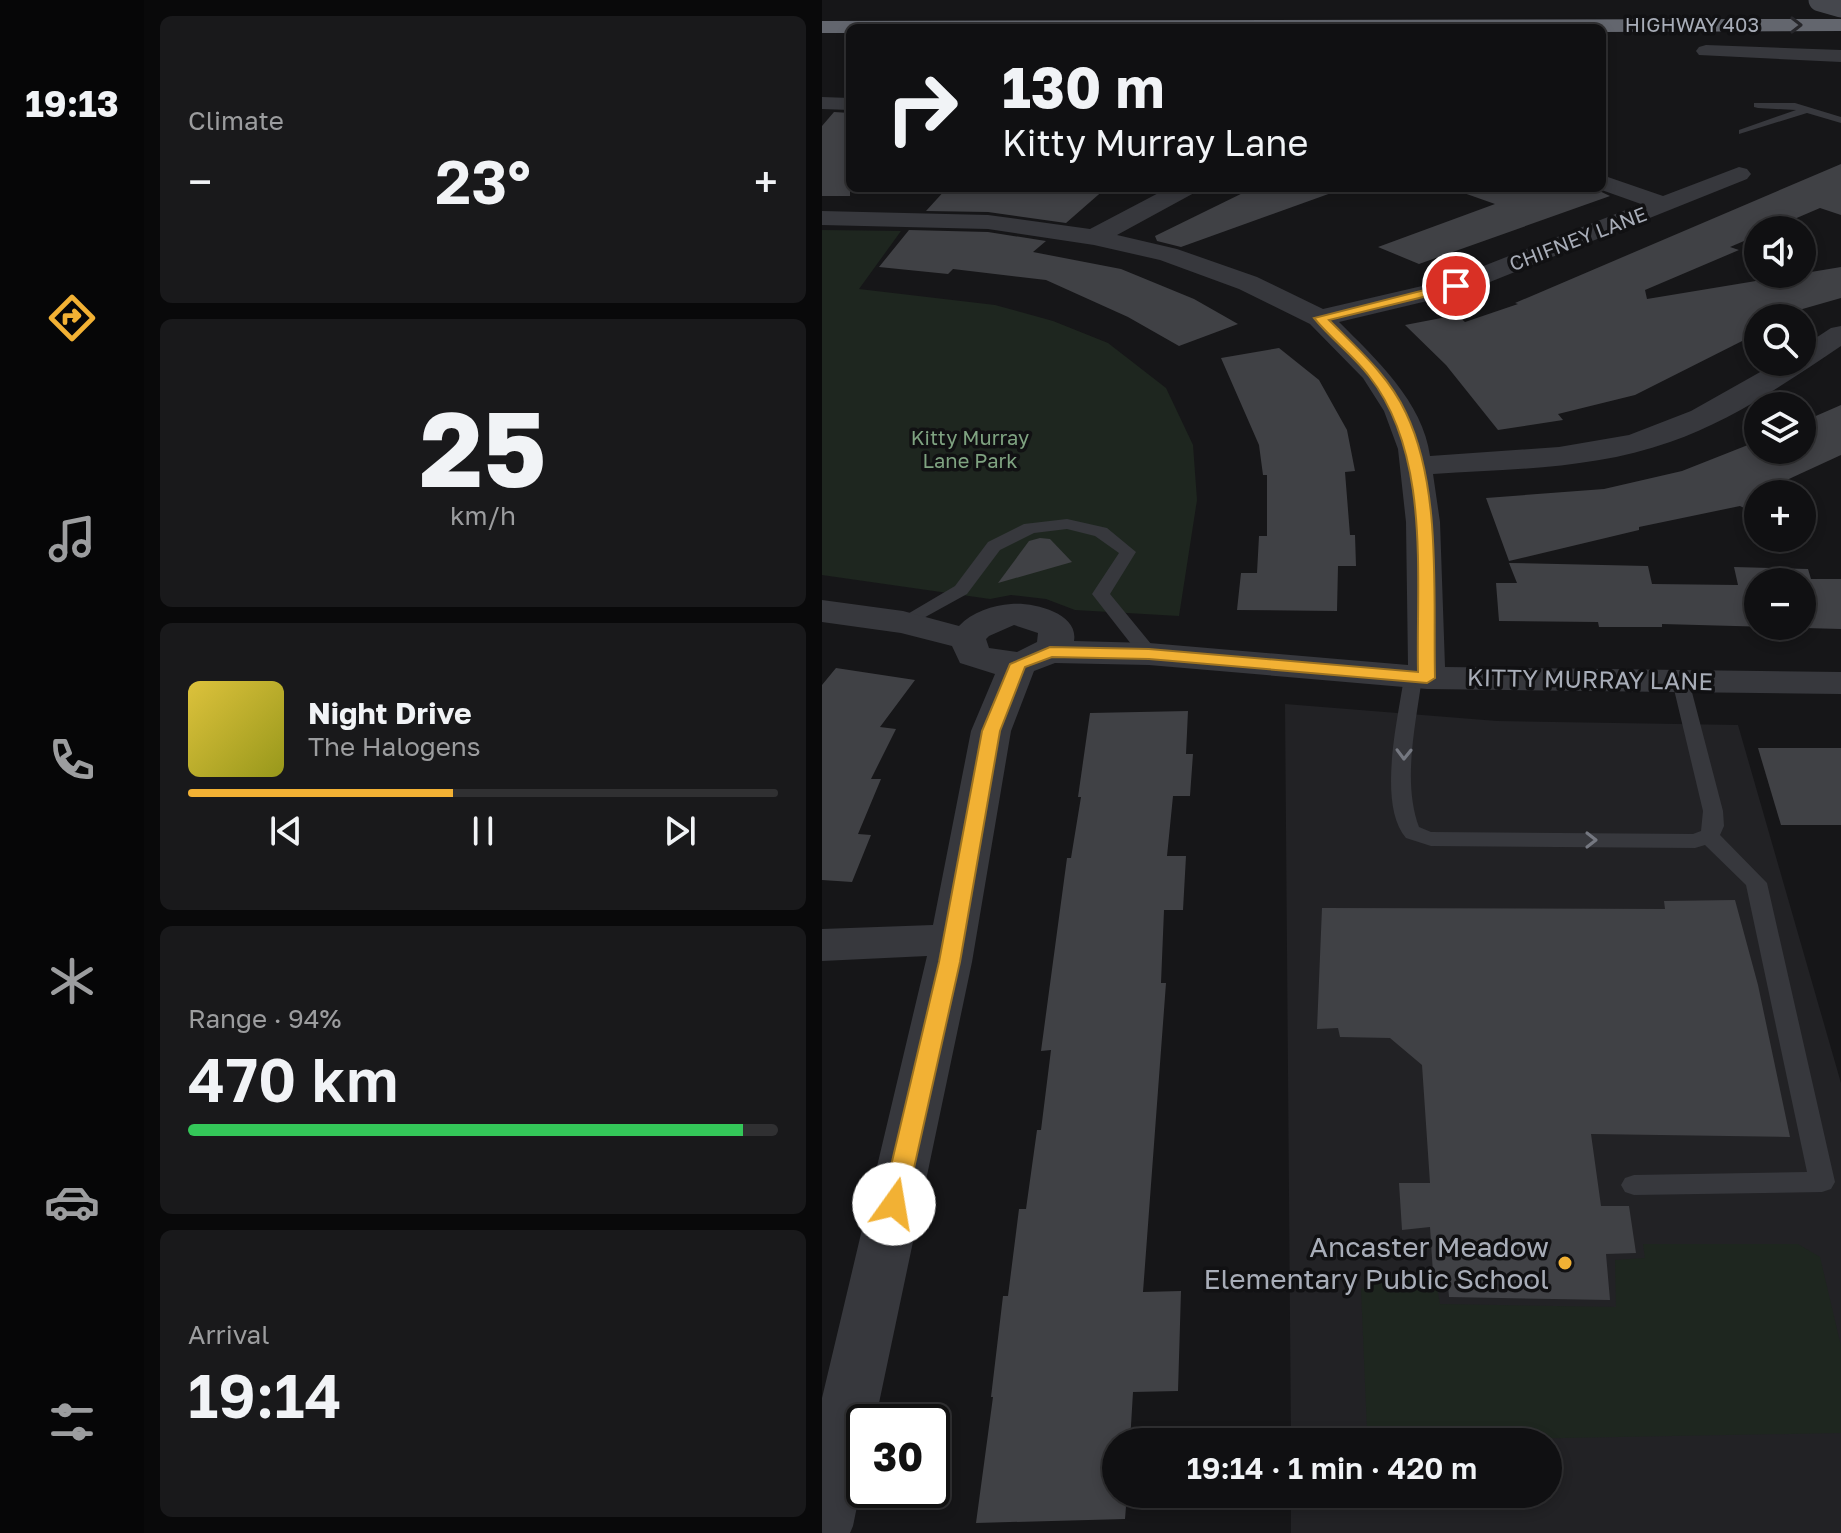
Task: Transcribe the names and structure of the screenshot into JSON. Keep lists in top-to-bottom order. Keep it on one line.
{"streets":{"highway":["HIGHWAY 403"],"street":["CHIFNEY LANE","KITTY MURRAY LANE"]},"one_way":["HIGHWAY 403"],"parks":["Kitty Murray Lane Park"],"places":["Ancaster Meadow Elementary Public School"],"page":{"tabs":"19:13","tile":["Climate",["25","km/h"],["Range · 94%","470 km"],["Arrival","19:14"]],"turn":["130 m","Kitty Murray Lane"],"heat":["−","23°","+"],"map_buttons":["+","−"],"song":["Night Drive","The Halogens"],"limit":"30","trip":"19:14 · 1 min · 420 m"}}
